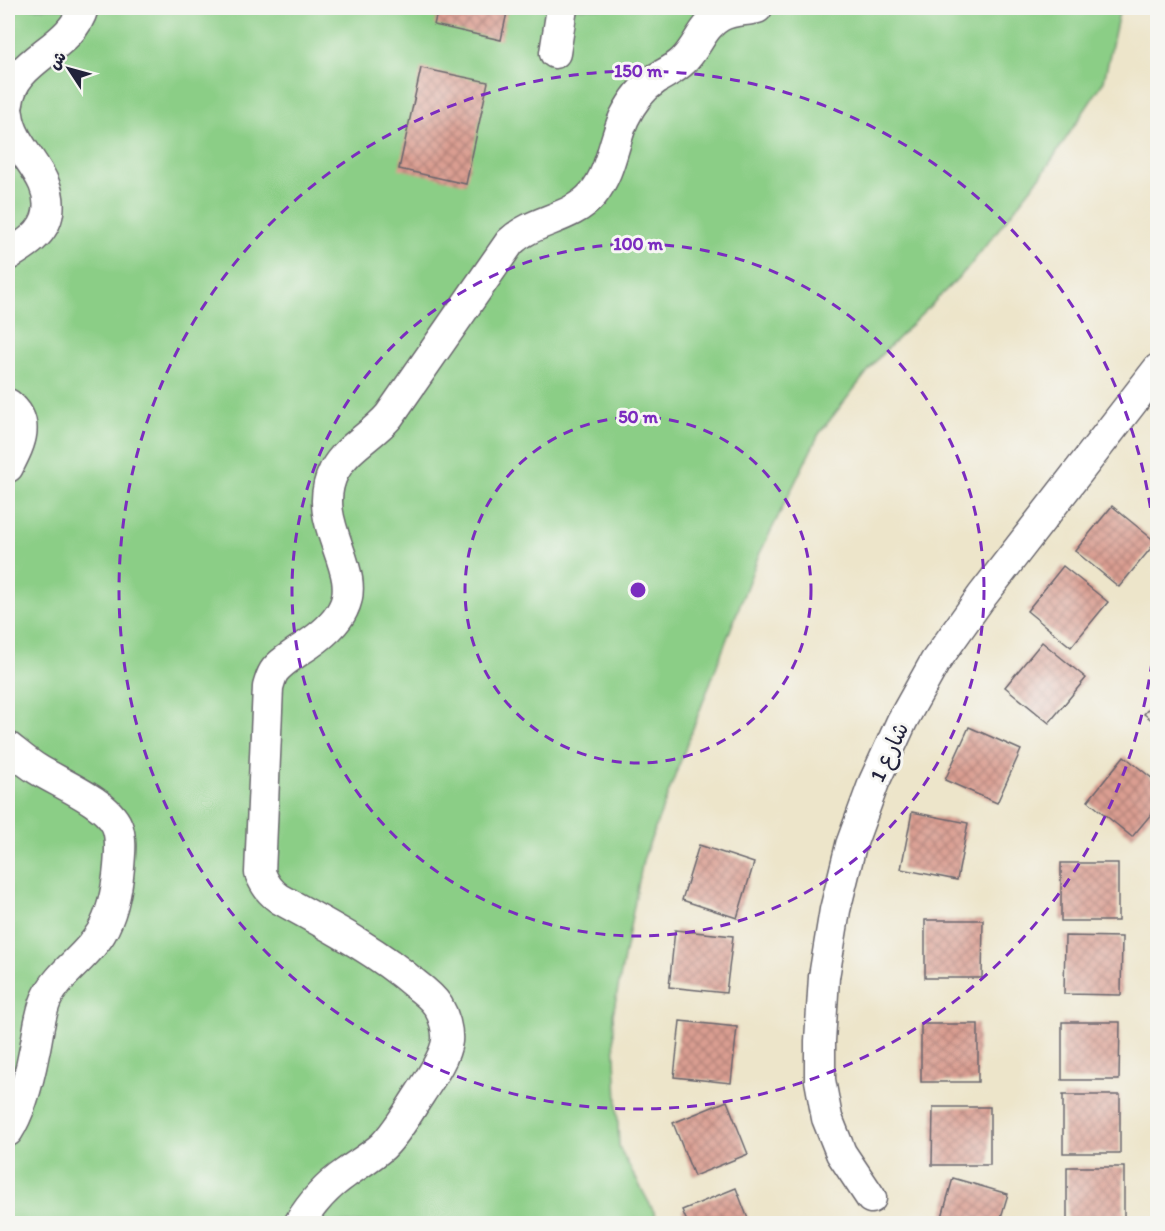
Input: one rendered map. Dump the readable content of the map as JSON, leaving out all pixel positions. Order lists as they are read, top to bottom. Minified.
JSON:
{"streets":{"street":["شارع 1"]},"north":"top left","rings":["150 m","100 m","50 m"]}
